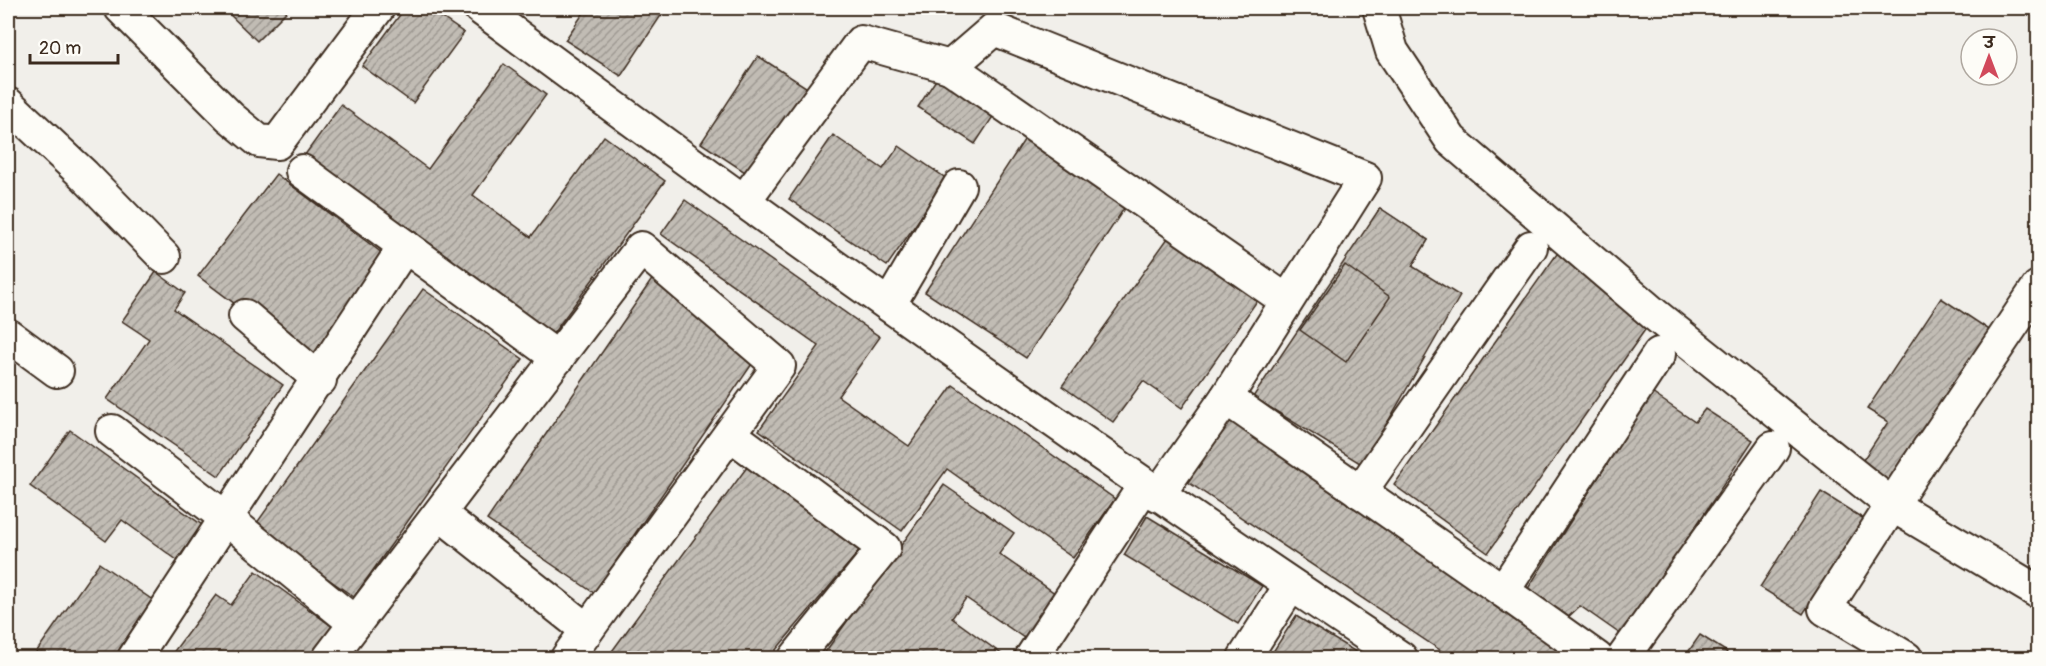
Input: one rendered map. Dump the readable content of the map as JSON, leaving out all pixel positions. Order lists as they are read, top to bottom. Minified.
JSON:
{"scale_bar":"20 m","north":"top"}
